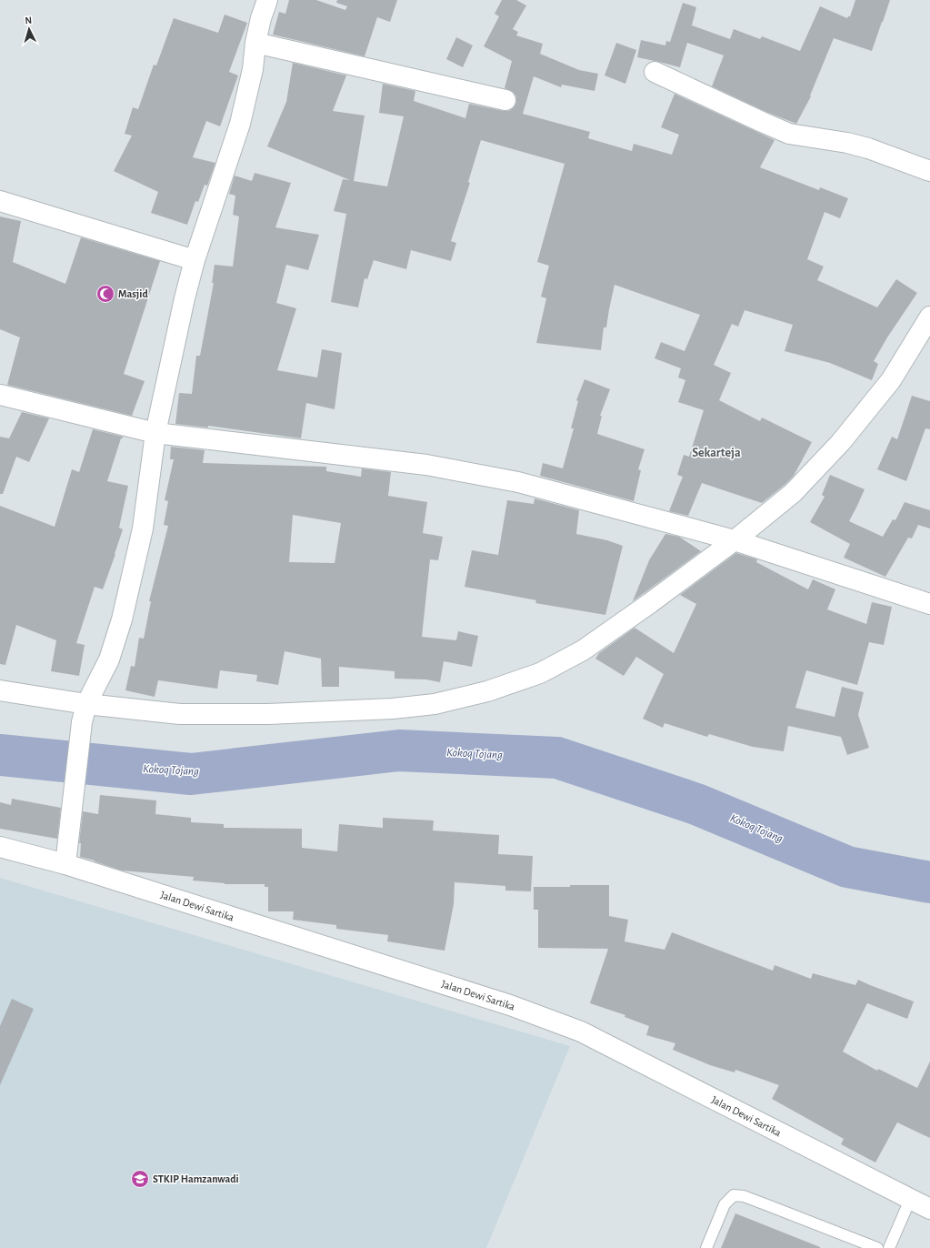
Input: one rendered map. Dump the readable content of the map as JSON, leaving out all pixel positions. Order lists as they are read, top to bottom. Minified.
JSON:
{"streets":{"street":["Jalan Dewi Sartika"]},"districts":["Sekarteja"],"water":["Kokoq Tojang"],"places":{"mosque":["Masjid"],"school or university":["STKIP Hamzanwadi"]},"north":"top"}
